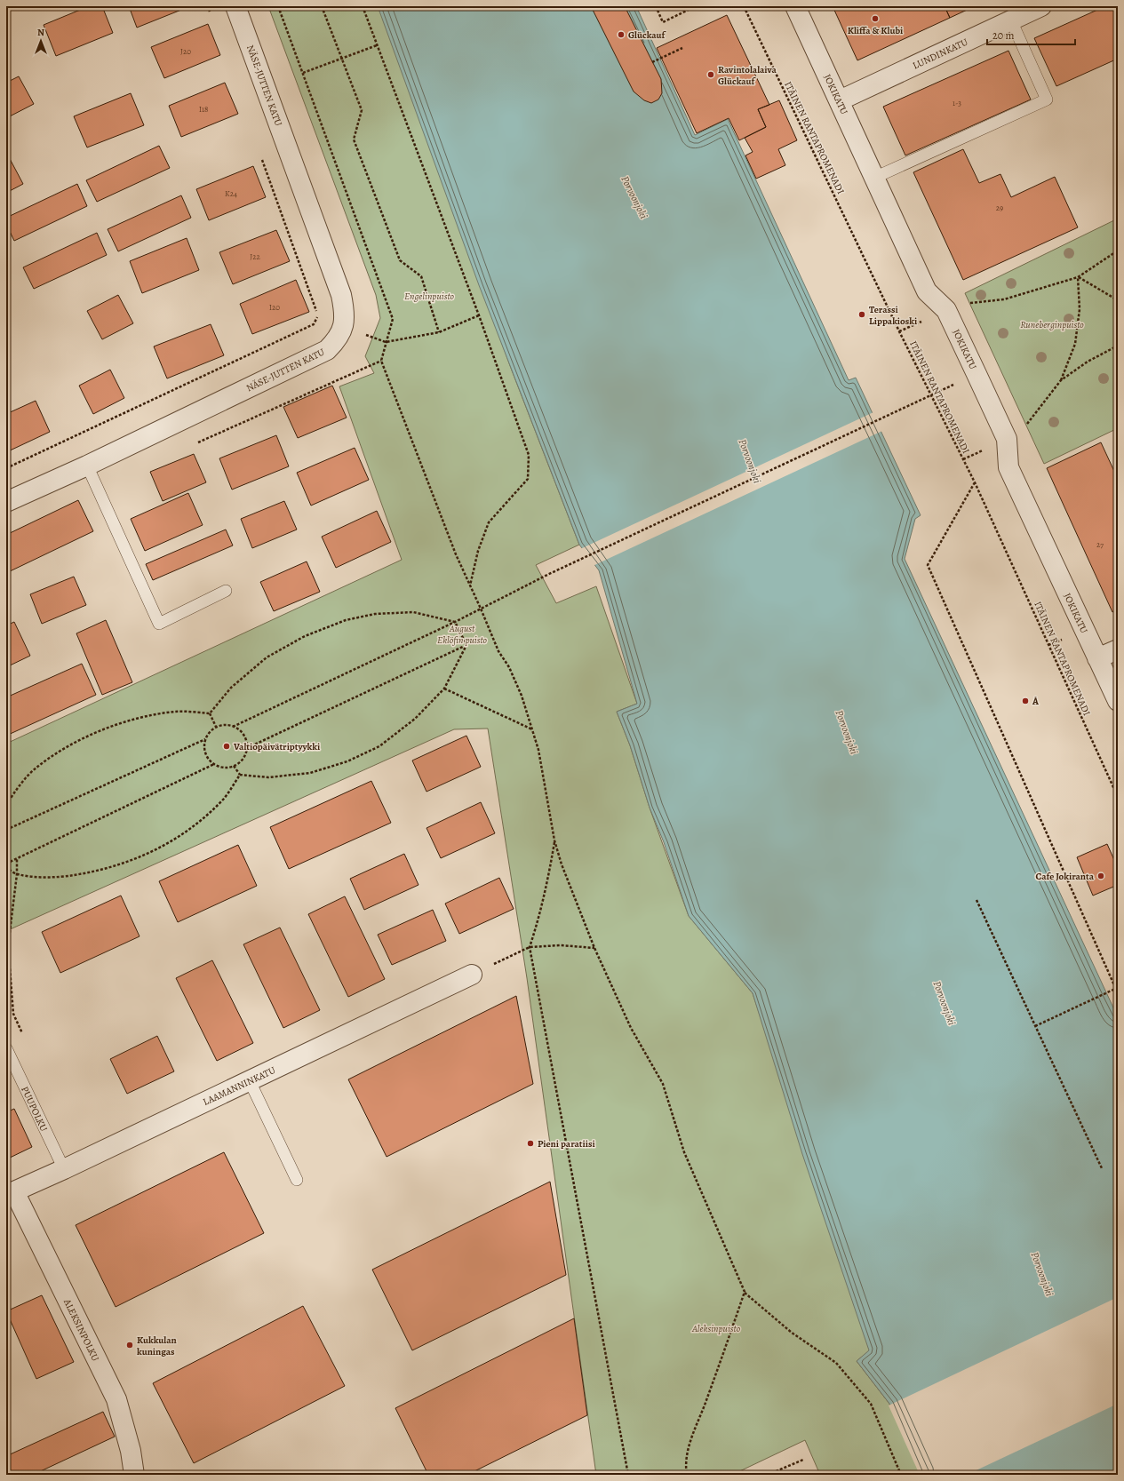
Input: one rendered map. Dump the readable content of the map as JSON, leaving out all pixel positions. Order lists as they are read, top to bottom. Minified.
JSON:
{"streets":{"street":["LUNDINKATU","NÄSE-JUTTEN KATU","JOKIKATU","LAAMANNINKATU","ALEKSINPOLKU"],"lane":["PUUPOLKU"],"path":["ITÄINEN RANTAPROMENADI"]},"crossings":[["LUNDINKATU","JOKIKATU"],["LAAMANNINKATU","PUUPOLKU"],["LAAMANNINKATU","ALEKSINPOLKU"]],"water":["Porvoonjoki"],"parks":["Engelinpuisto","Runeberginpuisto","August Eklöfin puisto","Aleksinpuisto"],"places":["Kliffa & Klubi","Glückauf","Ravintolalaiva Glückauf","Terassi Lippakioski","Å","Valtiopäivätriptyykki","Cafe Jokiranta","Pieni paratiisi","Kukkulan kuningas"],"house_numbers":["J20","1-3","I18","K24","29","J22","I20","27"],"scale_bar":"20 m","north":"top"}
